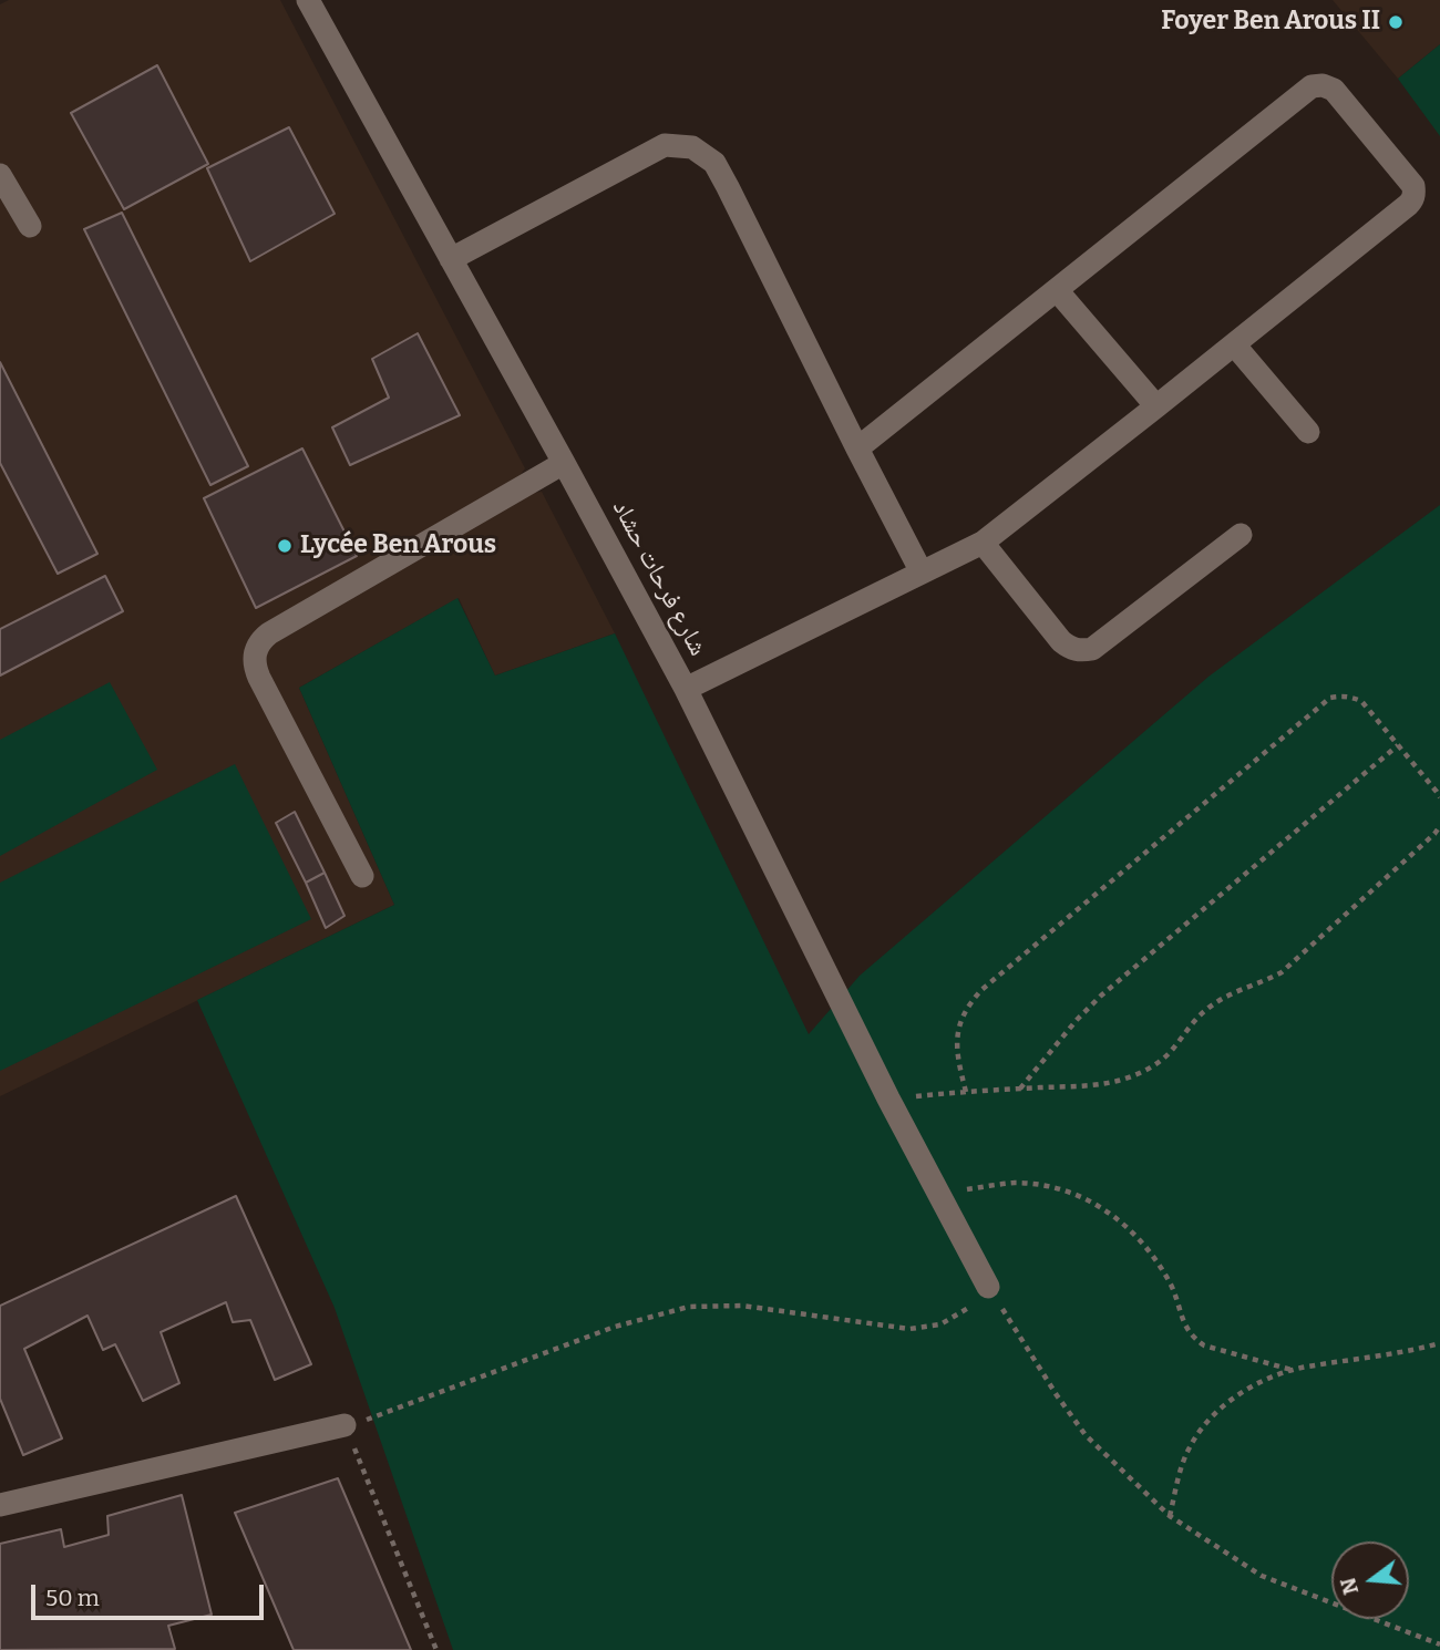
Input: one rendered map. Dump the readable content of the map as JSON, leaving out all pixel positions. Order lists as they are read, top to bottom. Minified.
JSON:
{"streets":{"street":["شارع فرحات حشاد"]},"places":["Foyer Ben Arous II","Lycée Ben Arous"],"scale_bar":"50 m","north":"left"}
